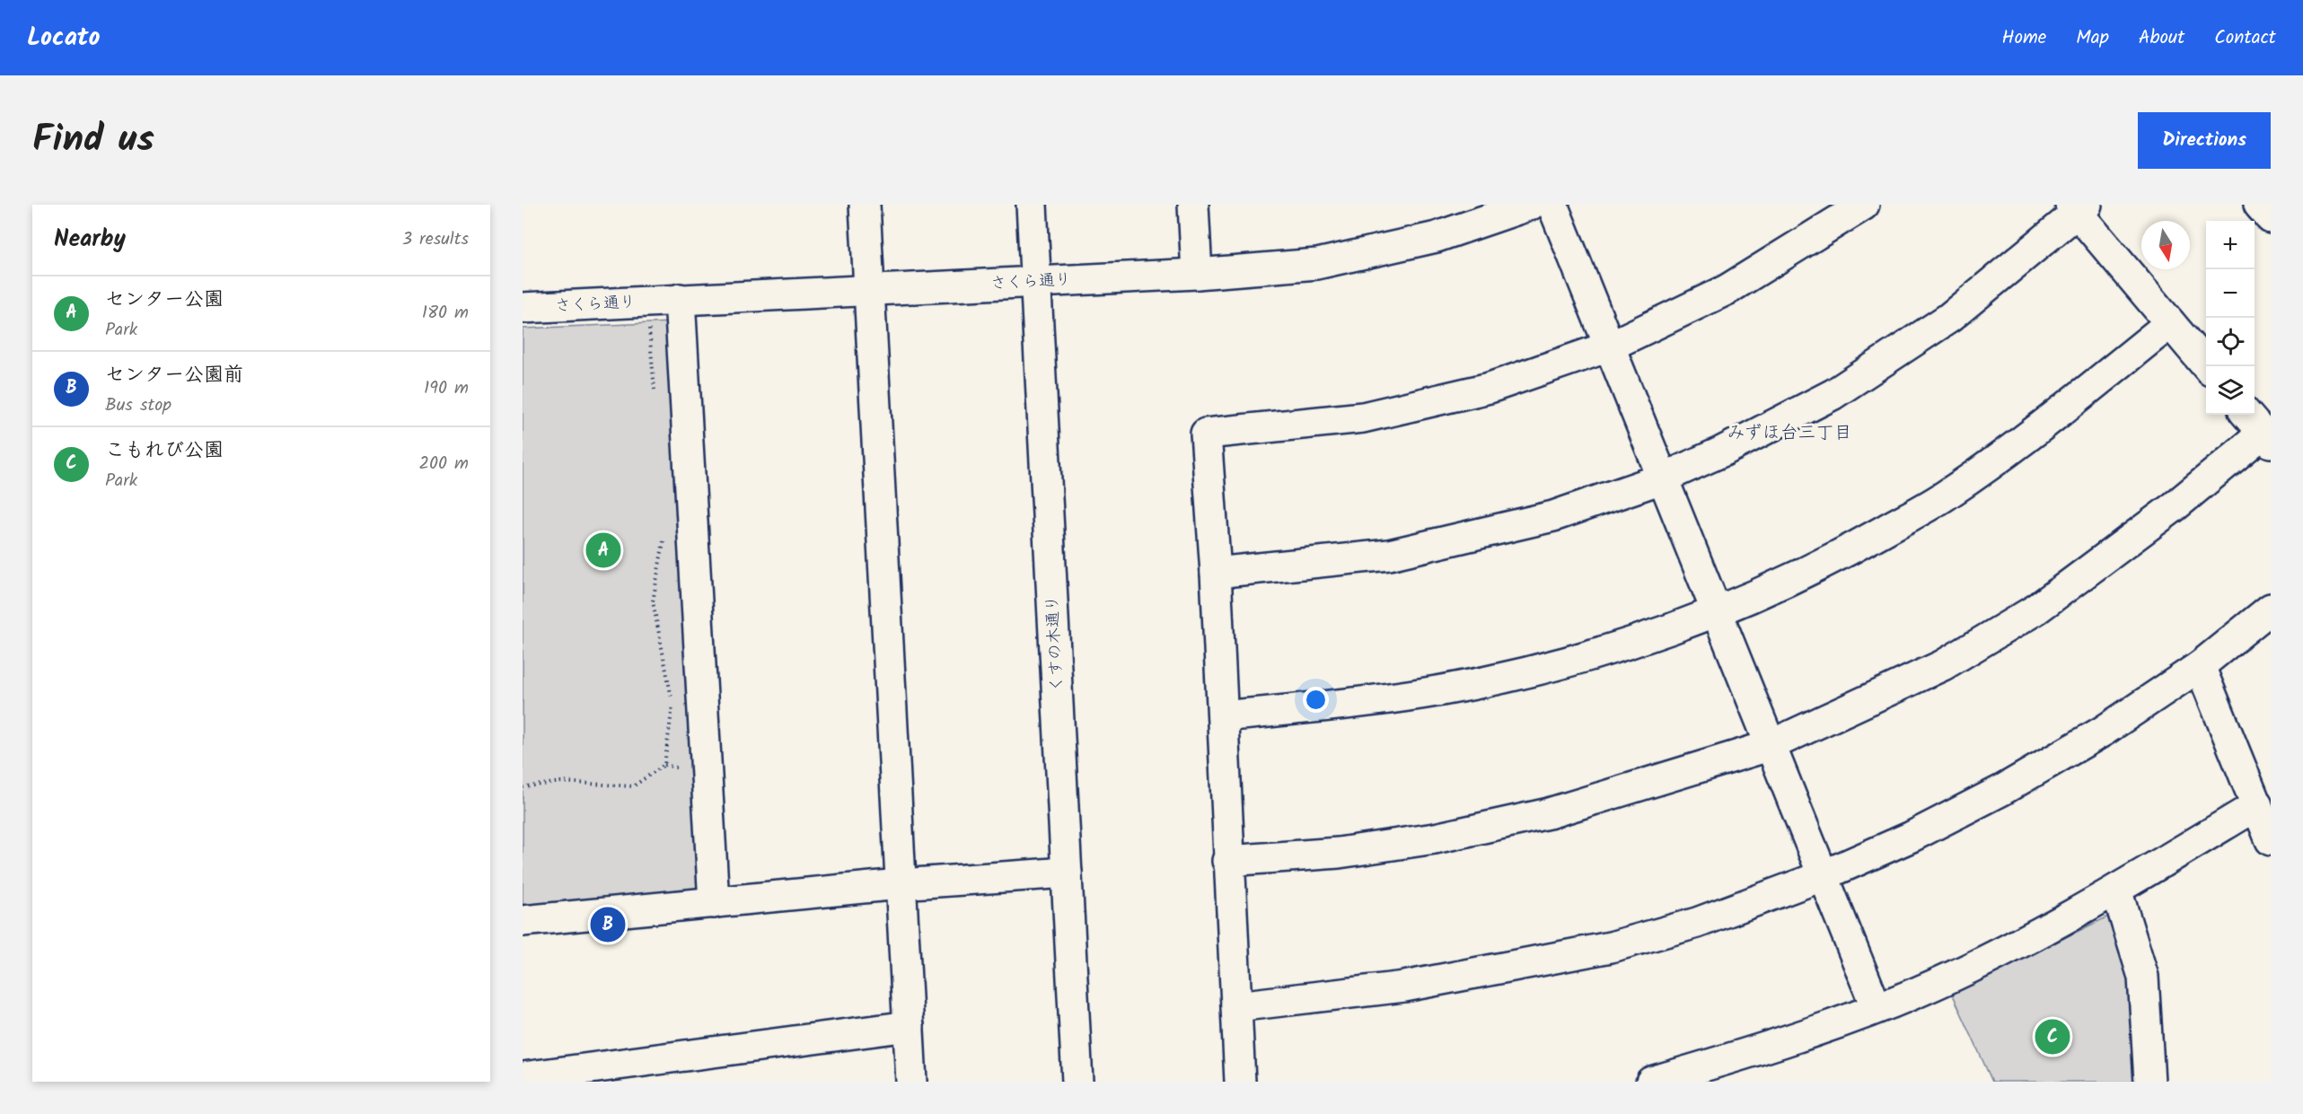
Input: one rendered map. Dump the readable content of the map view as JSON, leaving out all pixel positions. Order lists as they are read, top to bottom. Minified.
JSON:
{"streets":{"street":["さくら通り","くすの木通り"]},"crossings":[["さくら通り","くすの木通り"]],"districts":["みずほ台三丁目"],"north":"bottom","page":{"header":"Locato","nav":["Home","Map","About","Contact"],"title":"Find us","buttons":"Directions","heading":["Nearby","3 results"],"map_buttons":["+","−"],"list":[{"mark":"A","name":"センター公園","note":"Park","value":"180 m"},{"mark":"B","name":"センター公園前","note":"Bus stop","value":"190 m"},{"mark":"C","name":"こもれび公園","note":"Park","value":"200 m"}],"pins":["A","B","C"]}}
